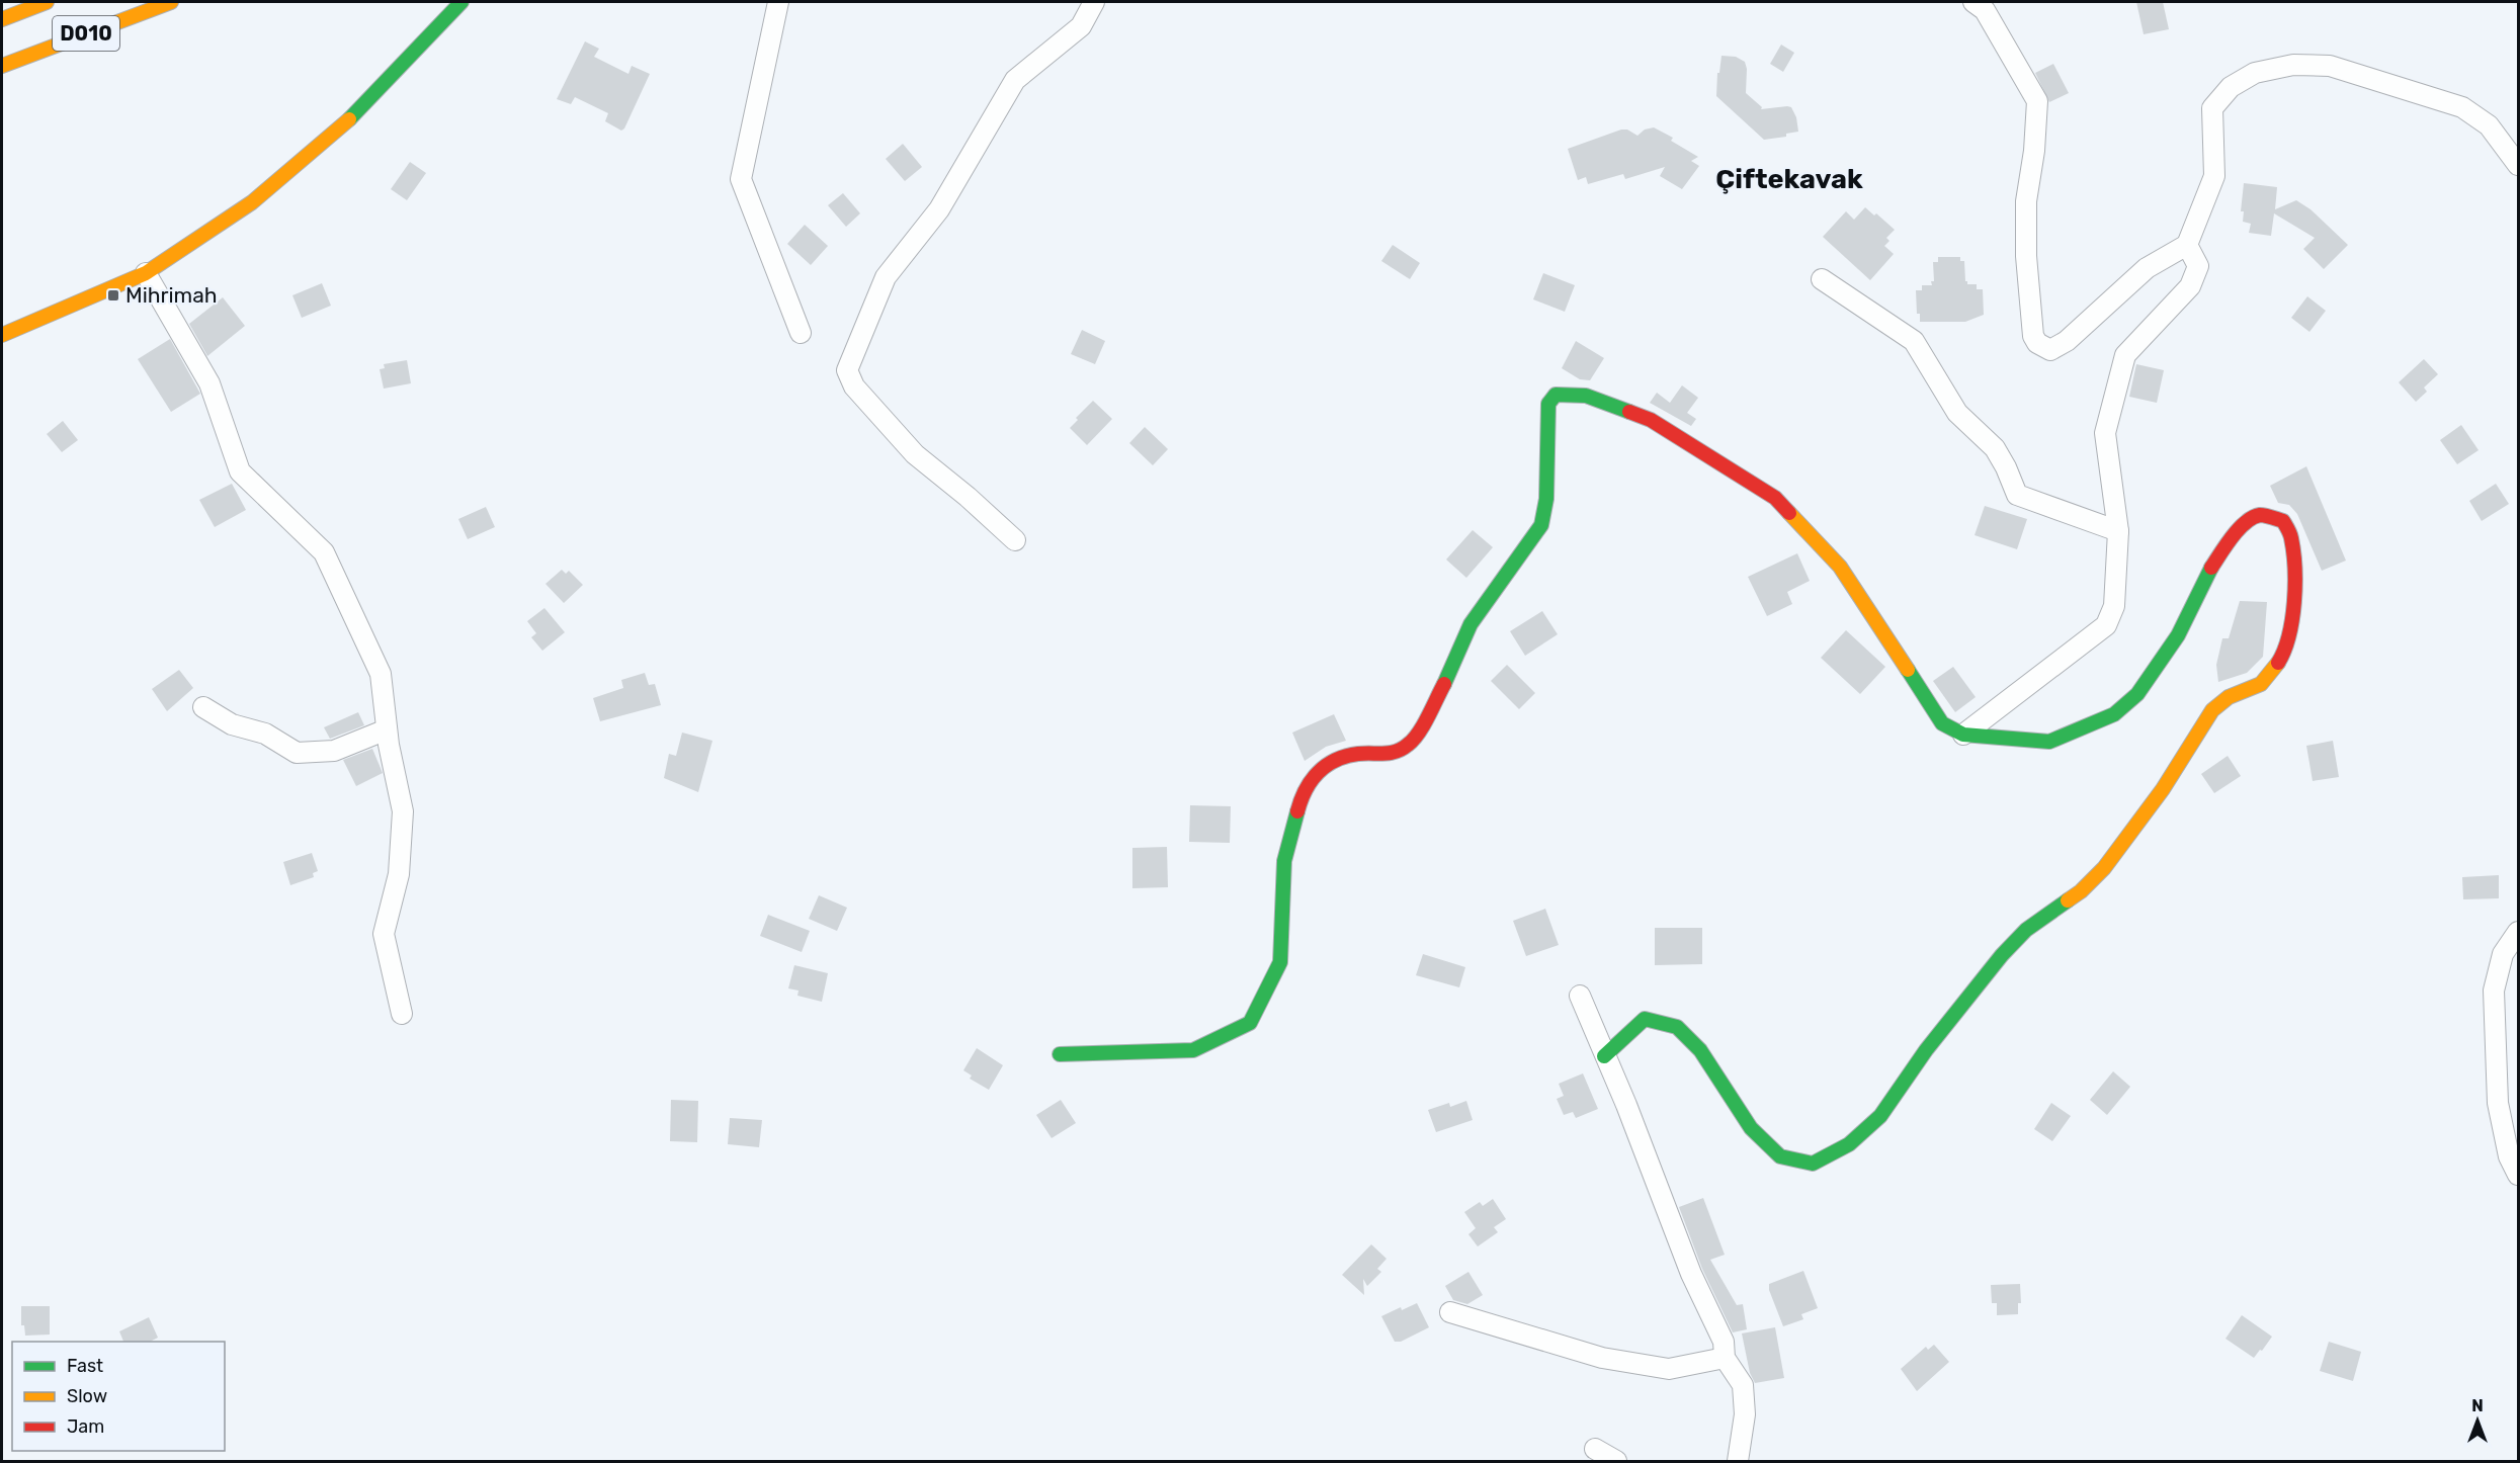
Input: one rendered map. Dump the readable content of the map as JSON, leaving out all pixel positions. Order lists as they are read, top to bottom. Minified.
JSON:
{"streets":{"main road":["D010"]},"districts":["Çiftekavak"],"places":{"transit":["Mihrimah"]},"legend":["Fast","Slow","Jam"],"north":"top"}
